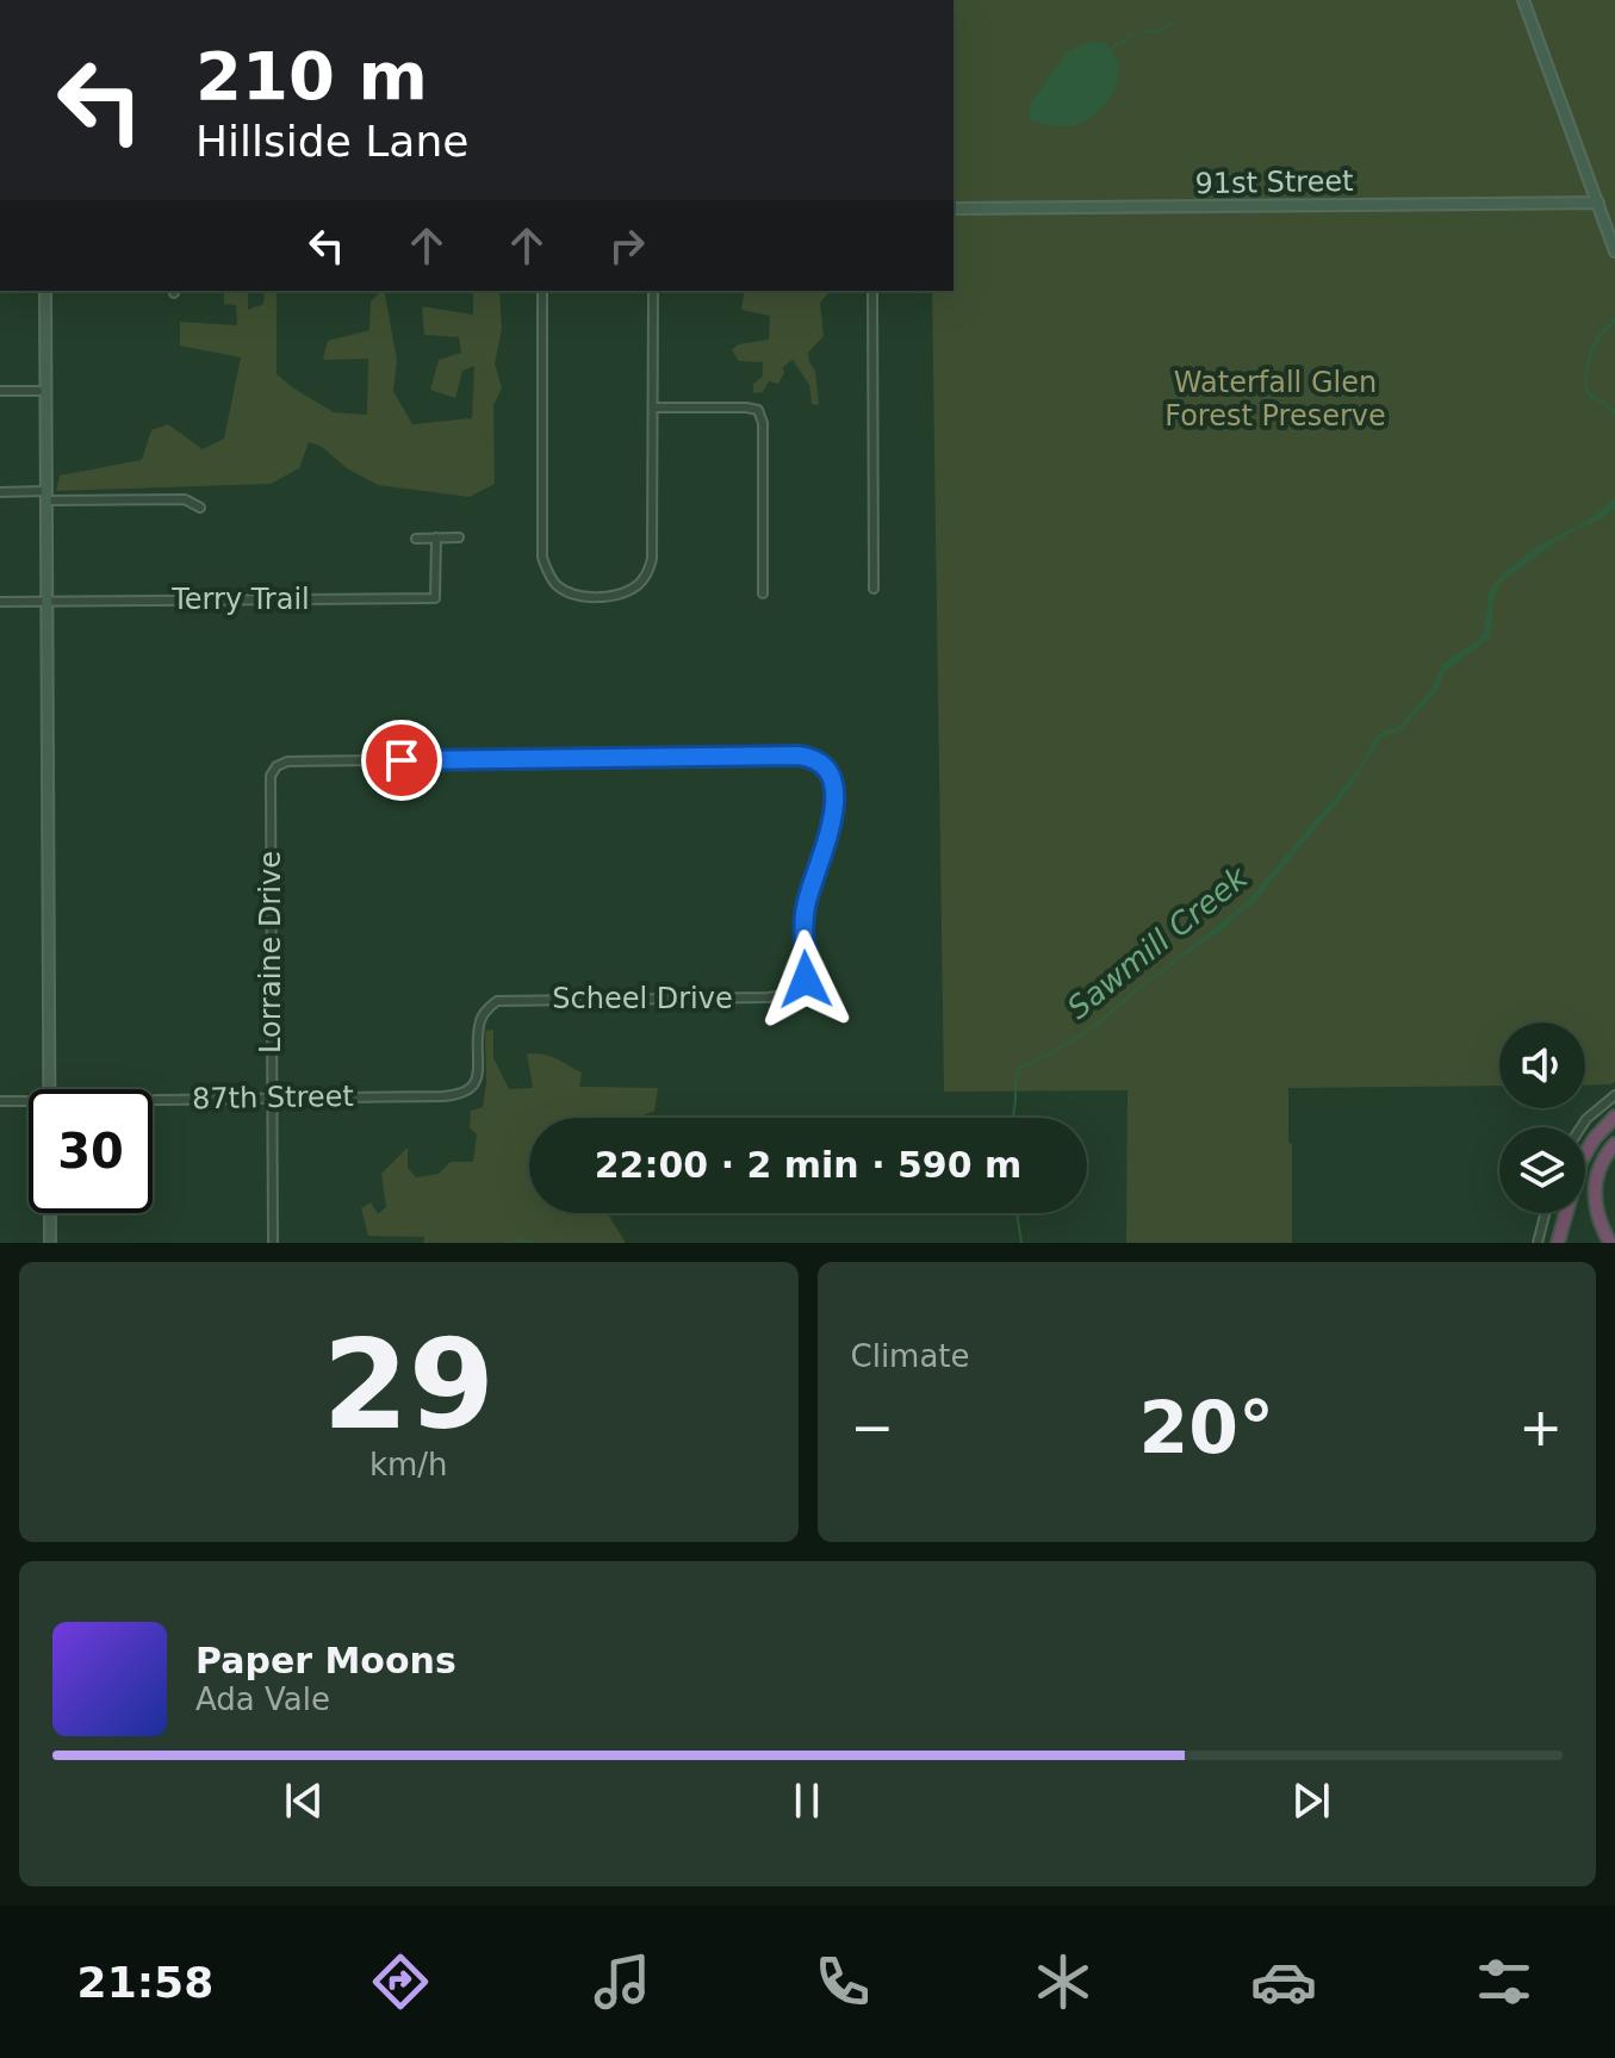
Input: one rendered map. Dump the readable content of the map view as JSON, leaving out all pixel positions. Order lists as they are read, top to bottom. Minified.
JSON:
{"streets":{"street":["91st Street","Terry Trail","Lorraine Drive","Scheel Drive","87th Street"]},"crossings":[["Lorraine Drive","Scheel Drive"],["Lorraine Drive","87th Street"],["Scheel Drive","87th Street"]],"water":["Sawmill Creek"],"parks":["Waterfall Glen Forest Preserve"],"page":{"turn":["210 m","Hillside Lane"],"limit":"30","trip":"22:00 · 2 min · 590 m","tile":[["29","km/h"],"Climate"],"heat":["−","20°","+"],"song":["Paper Moons","Ada Vale"],"tabs":"21:58"}}
